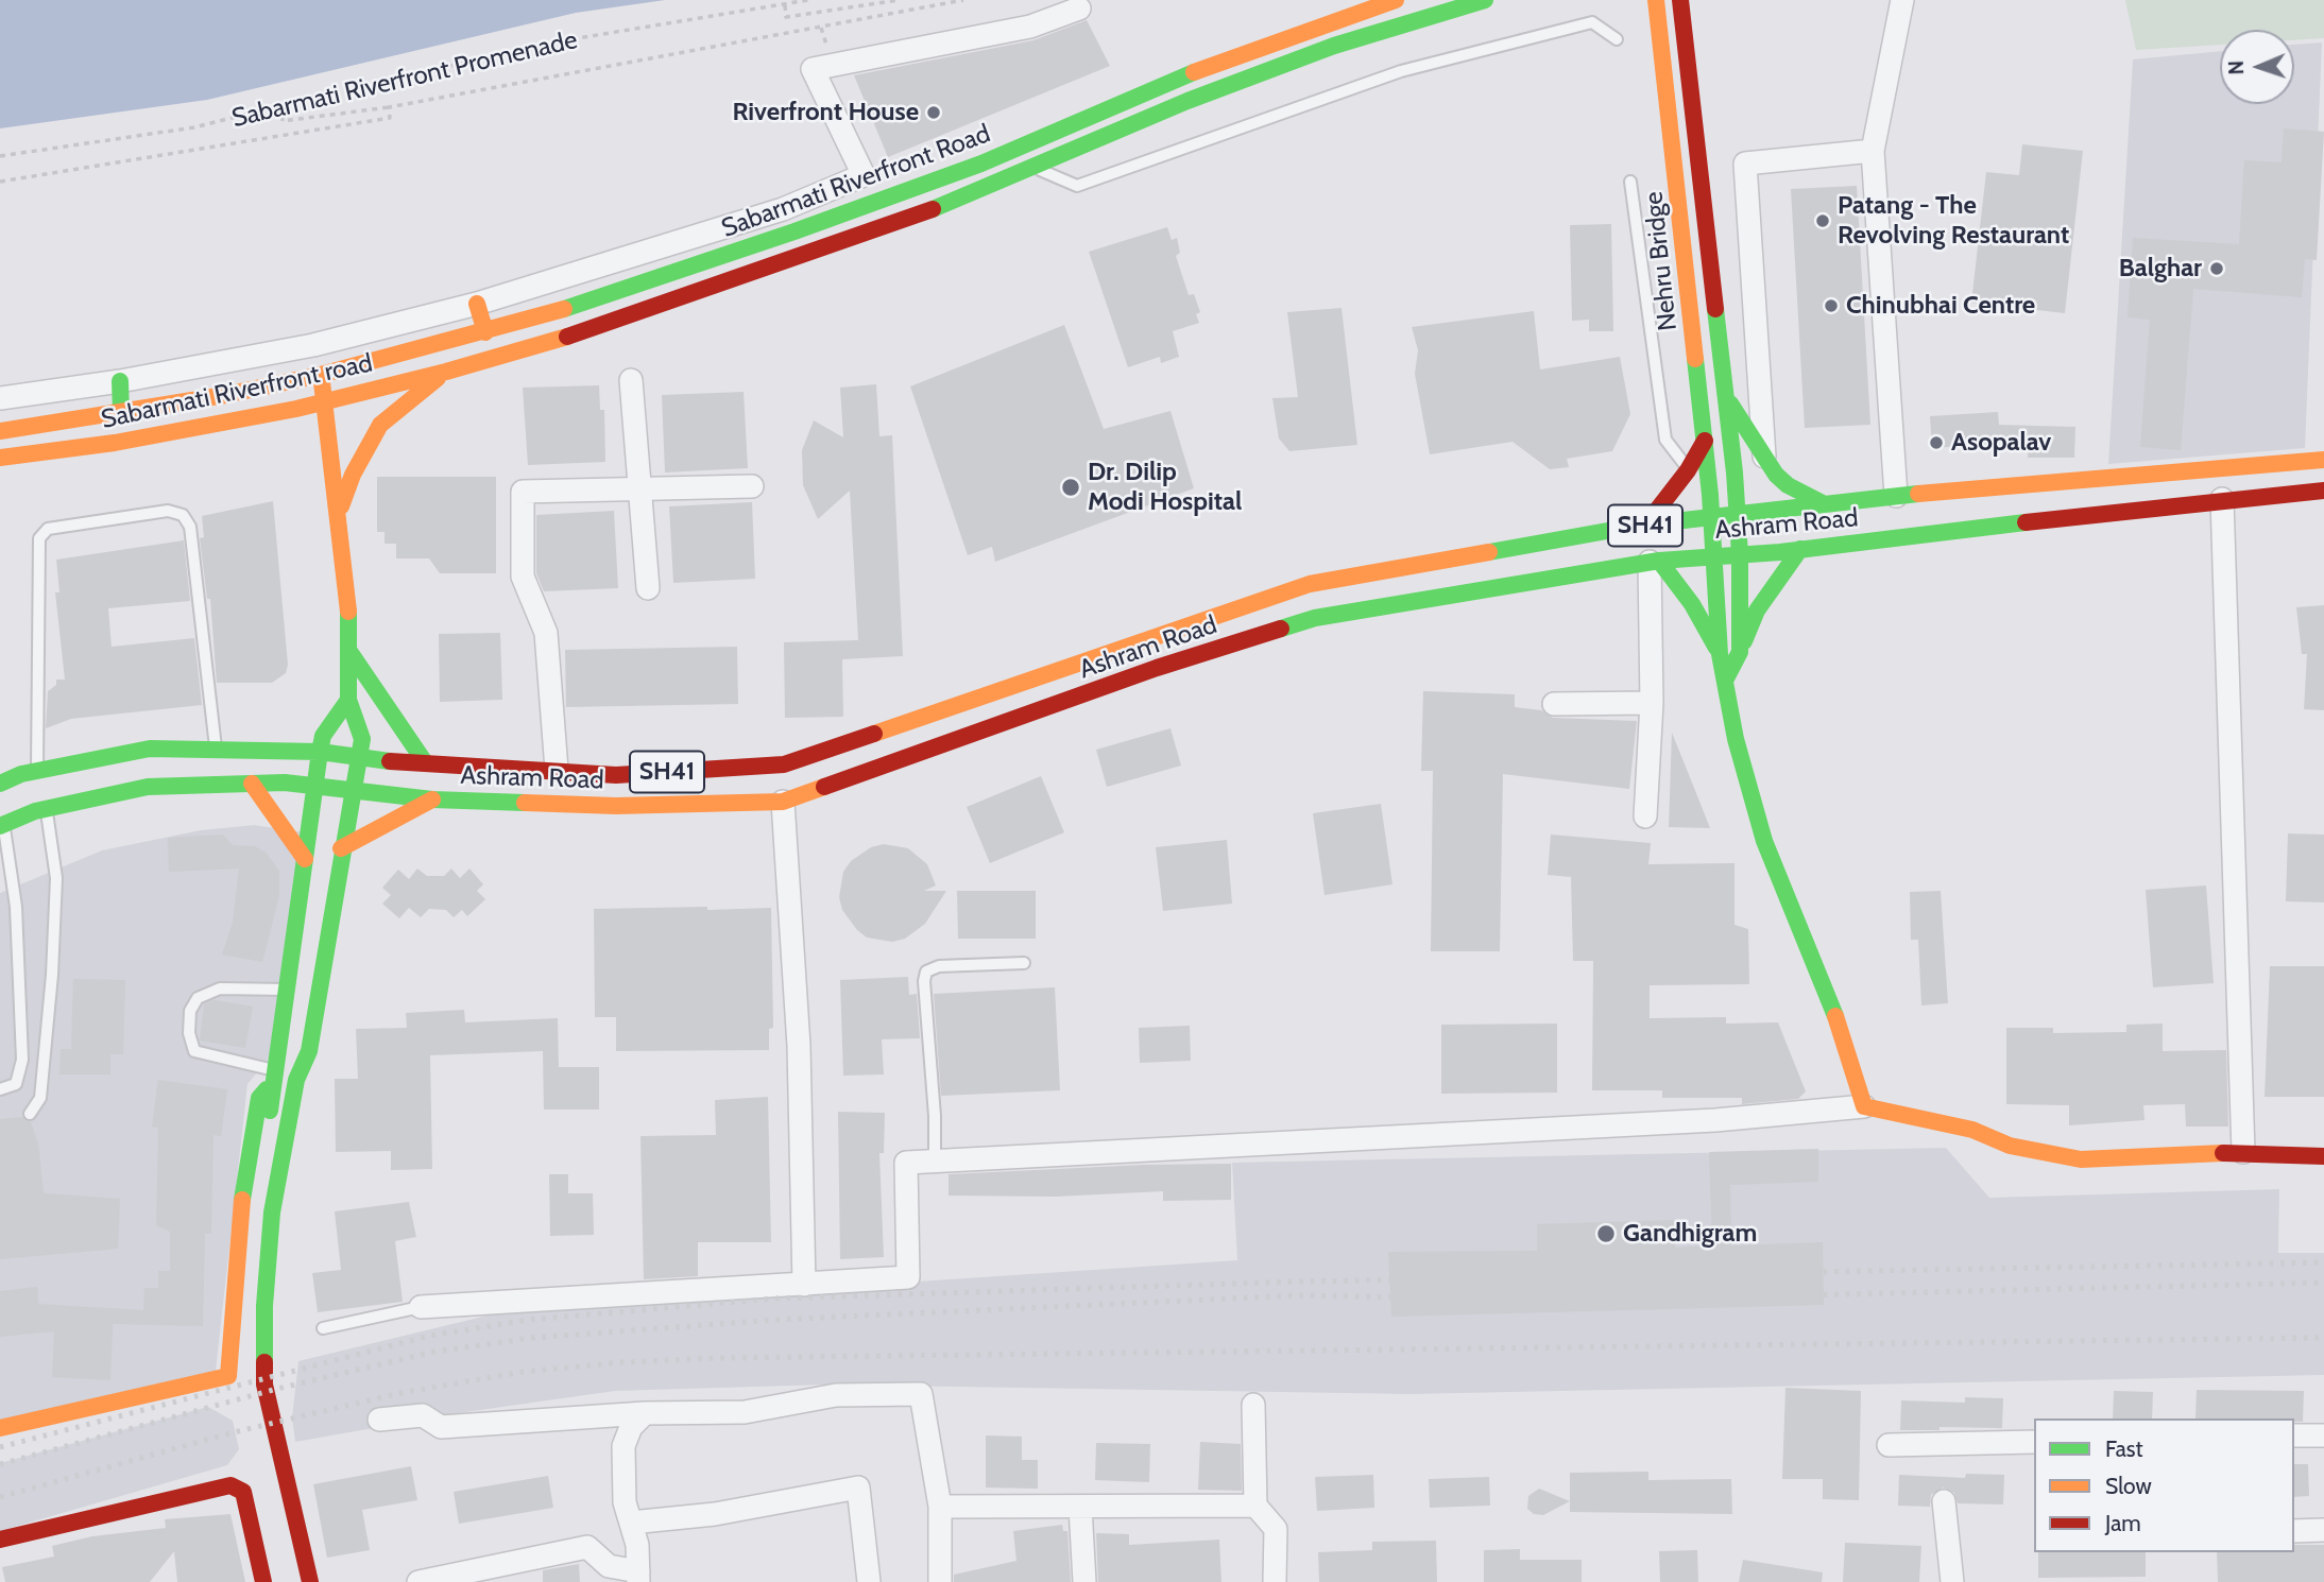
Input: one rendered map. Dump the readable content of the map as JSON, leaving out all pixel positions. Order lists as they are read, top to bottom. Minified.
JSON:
{"streets":{"street":["Sabarmati Riverfront Road","Nehru Bridge","Sabarmati Riverfront road","Ashram Road","SH41"],"path":["Sabarmati Riverfront Promenade"]},"crossings":[["Sabarmati Riverfront Road","Sabarmati Riverfront road"],["Nehru Bridge","Ashram Road"]],"places":["Riverfront House","Patang - The Revolving Restaurant","Balghar","Chinubhai Centre","Asopalav","Dr. Dilip Modi Hospital","Gandhigram"],"legend":["Fast","Slow","Jam"],"north":"left"}
